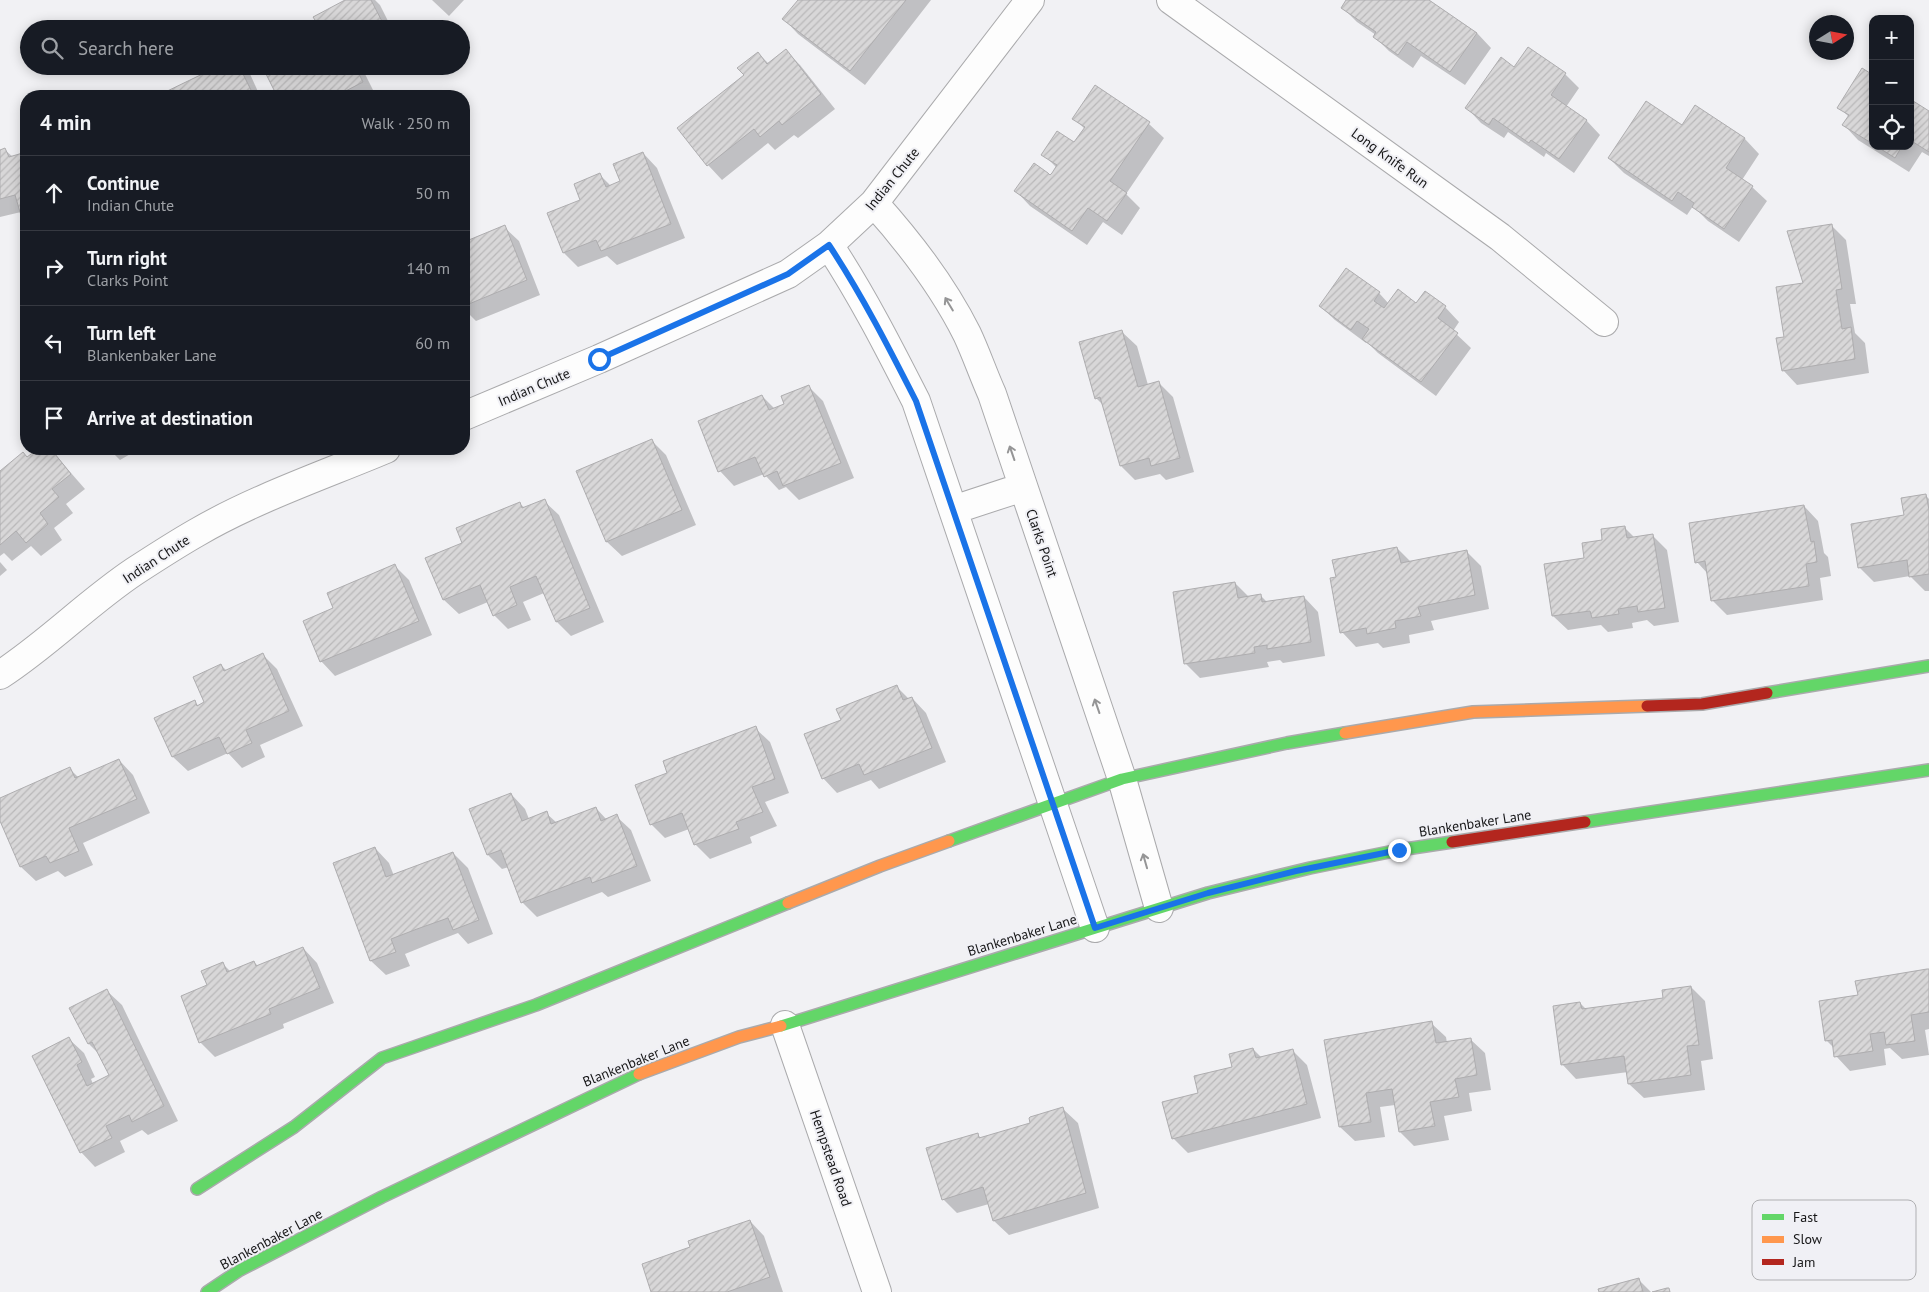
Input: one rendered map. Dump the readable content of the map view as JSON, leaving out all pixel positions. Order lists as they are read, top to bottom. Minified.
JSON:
{"streets":{"street":["Long Knife Run","Indian Chute","Clarks Point","Blankenbaker Lane","Hempstead Road"]},"crossings":[["Indian Chute","Clarks Point"],["Clarks Point","Blankenbaker Lane"],["Blankenbaker Lane","Hempstead Road"]],"legend":["Fast","Slow","Jam"],"north":"right","page":{"map_buttons":["+","−"],"search":"Search here","heading":["4 min","Walk · 250 m"],"list":[["Continue","Indian Chute","50 m"],["Turn right","Clarks Point","140 m"],["Turn left","Blankenbaker Lane","60 m"],"Arrive at destination"]}}
